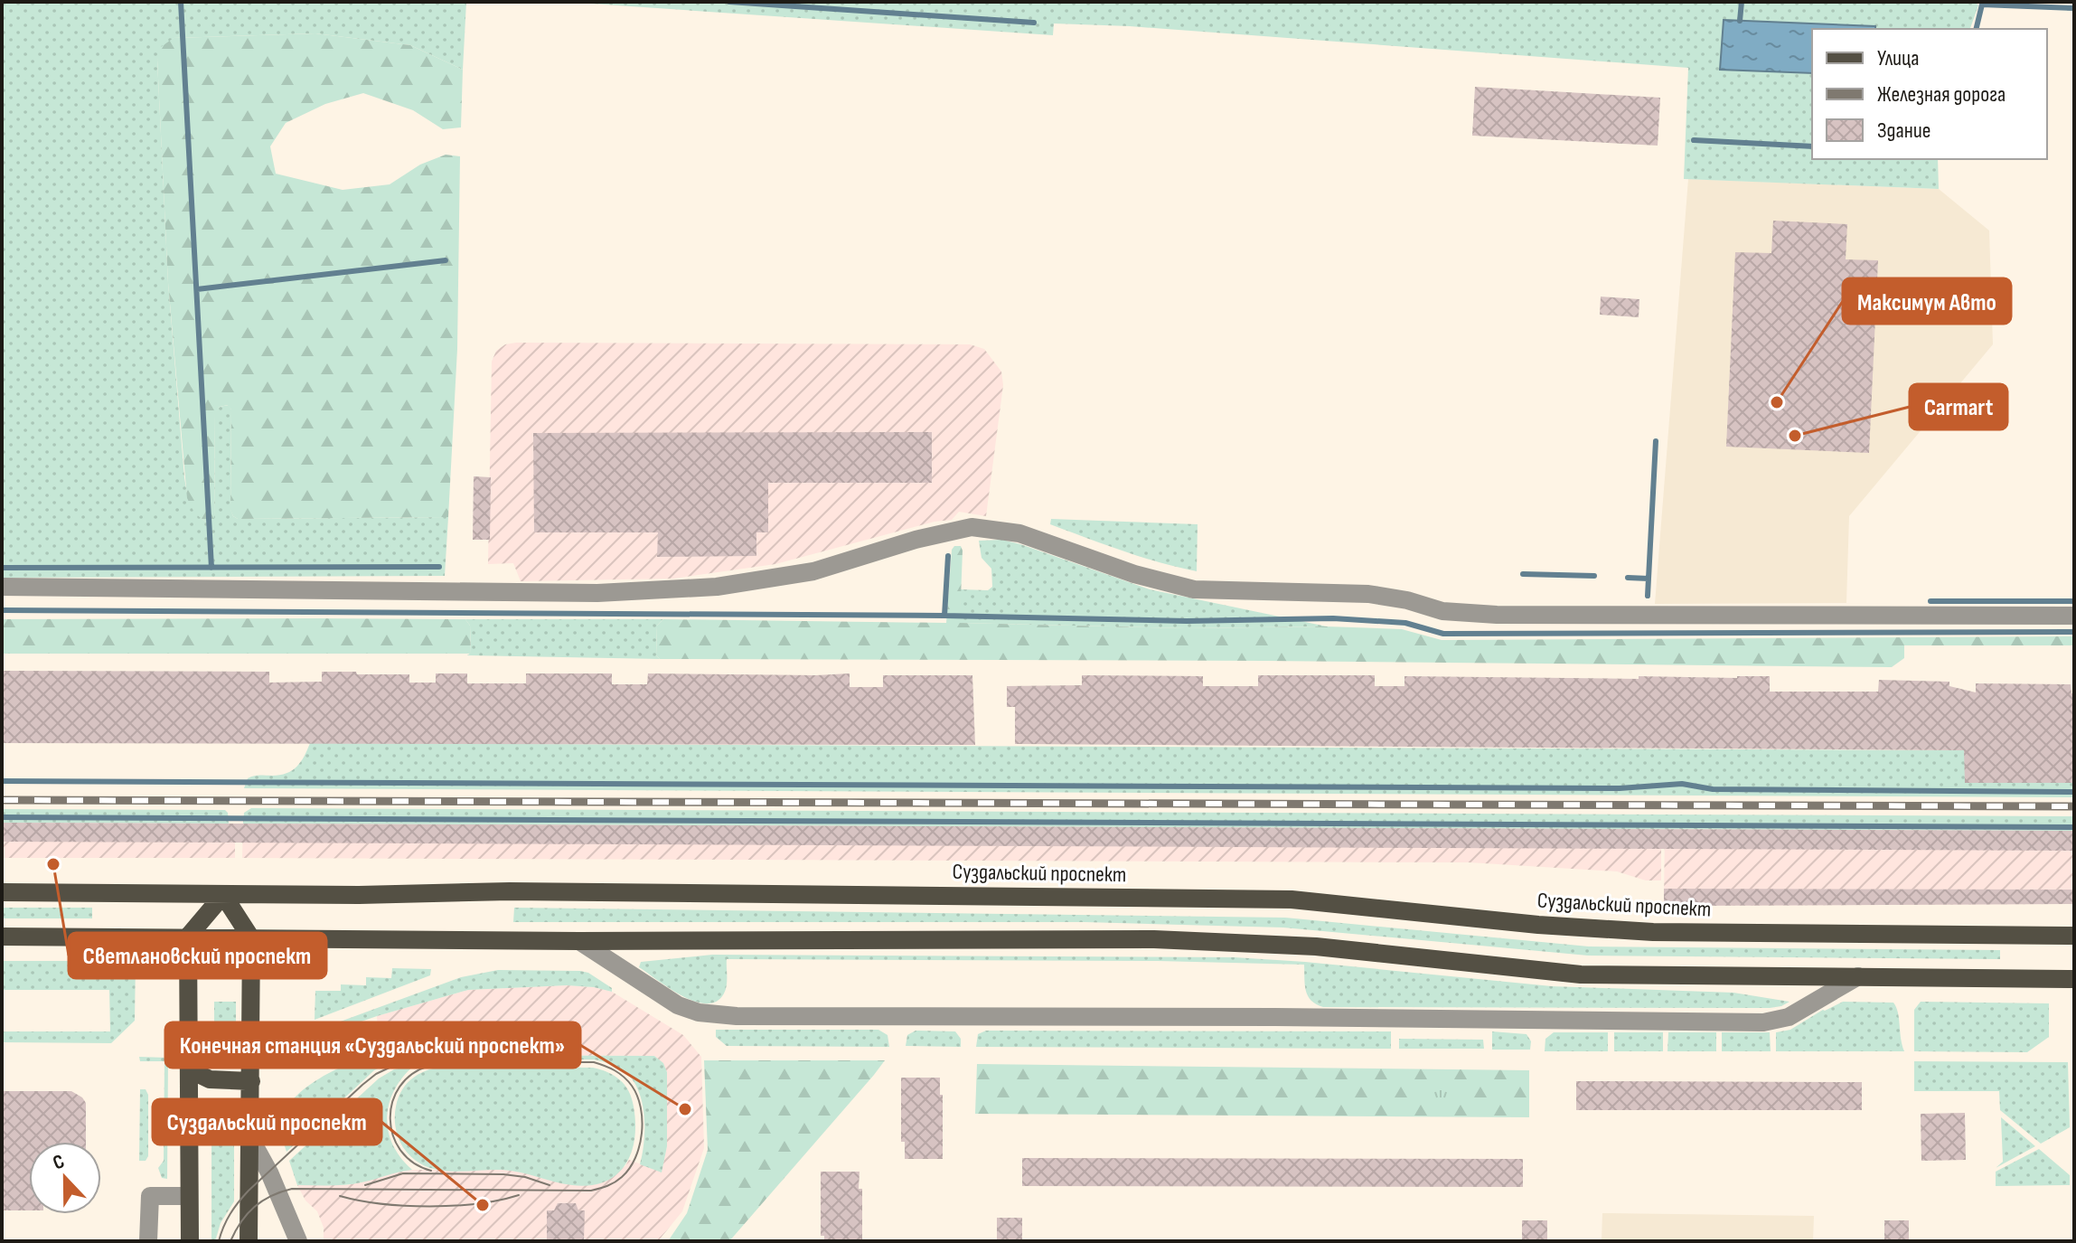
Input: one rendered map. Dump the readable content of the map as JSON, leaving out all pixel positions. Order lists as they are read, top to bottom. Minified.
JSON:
{"streets":{"main road":["Суздальский проспект"]},"places":["Максимум Авто","Carmart","Светлановский проспект","Конечная станция «Суздальский проспект»","Суздальский проспект"],"legend":["Улица","Железная дорога","Здание"],"north":"top"}
